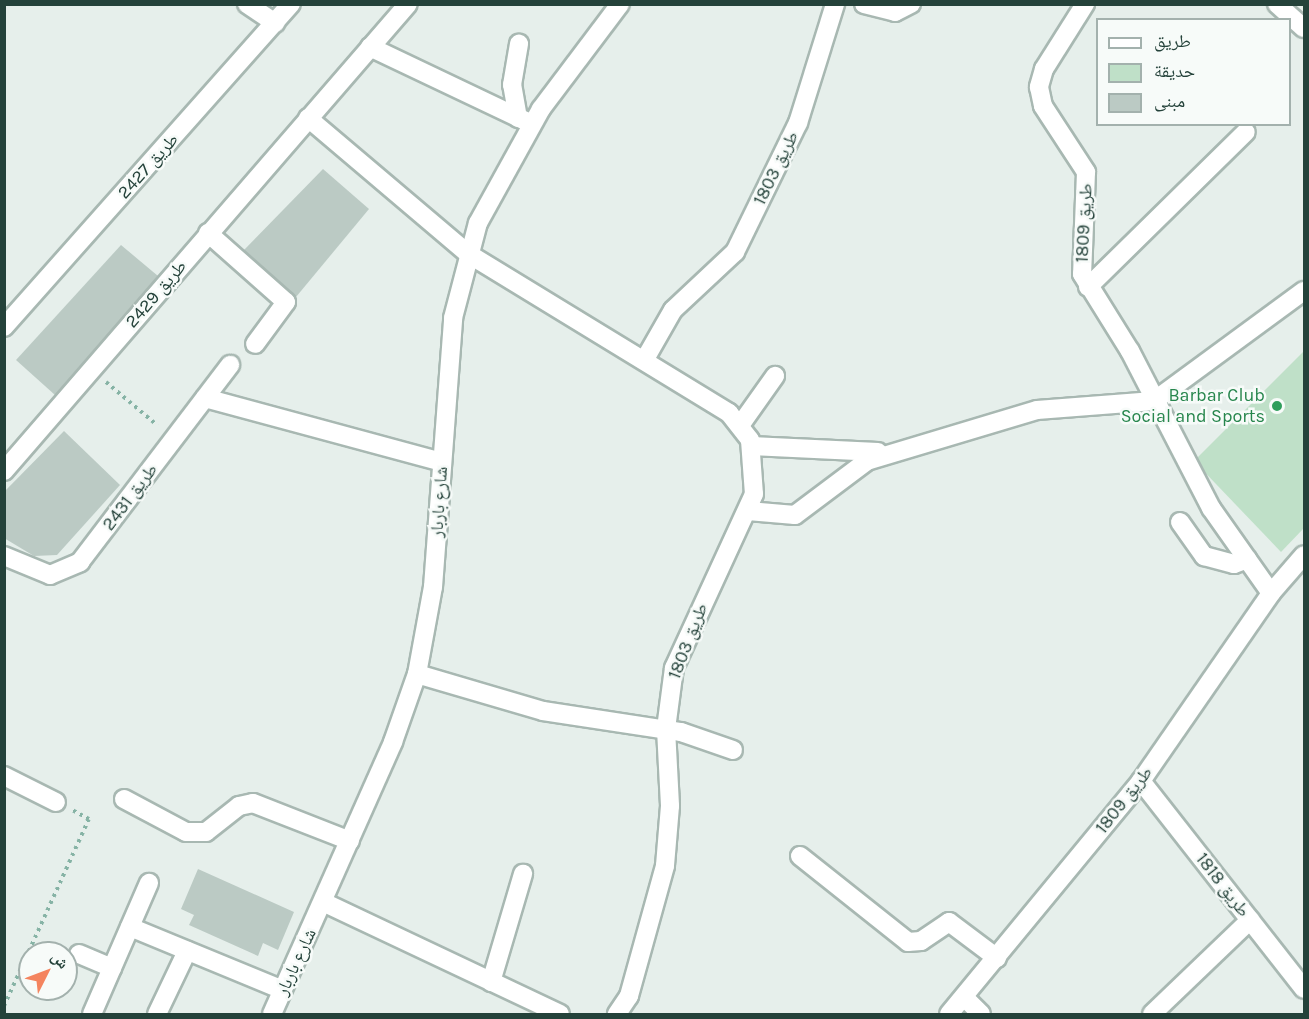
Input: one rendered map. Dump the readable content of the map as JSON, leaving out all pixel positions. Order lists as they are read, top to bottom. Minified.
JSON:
{"streets":{"street":["طريق 2427","طريق 1803","طريق 1809","طريق 2429","طريق 2431","شارع باربار","طريق 1818"]},"crossings":[["طريق 1809","طريق 1818"]],"places":["Barbar Club Social and Sports"],"legend":["طريق","حديقة","مبنى"],"north":"top right"}
